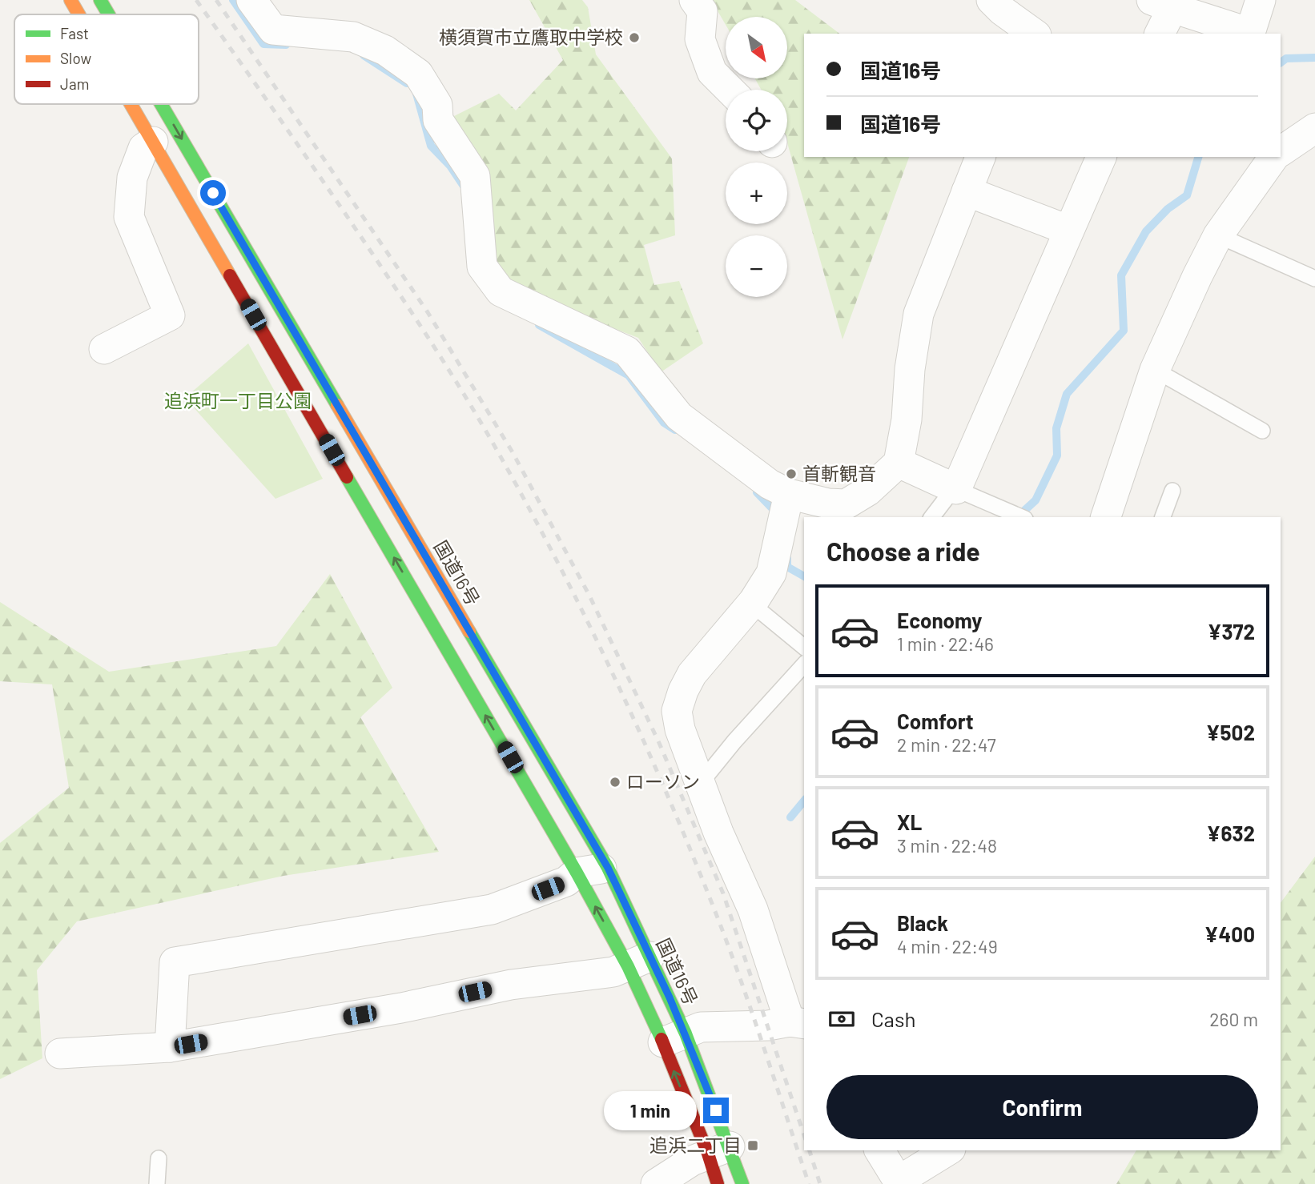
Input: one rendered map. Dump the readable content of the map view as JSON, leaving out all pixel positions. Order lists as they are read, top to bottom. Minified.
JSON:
{"streets":{"highway":["国道16号"]},"parks":["追浜町一丁目公園"],"places":{"other":["横須賀市立鷹取中学校","首斬観音","ローソン"],"transit":["追浜二丁目"]},"legend":["Fast","Slow","Jam"],"north":"bottom right","page":{"map_buttons":["+","−"],"banner":["国道16号","国道16号"],"heading":"Choose a ride","list":[{"name":"Economy","note":"1 min · 22:46","value":"¥372"},{"name":"Comfort","note":"2 min · 22:47","value":"¥502"},{"name":"XL","note":"3 min · 22:48","value":"¥632"},{"name":"Black","note":"4 min · 22:49","value":"¥400"}],"pay":["Cash","260 m"],"buttons":"Confirm","bubble":"1 min"}}
